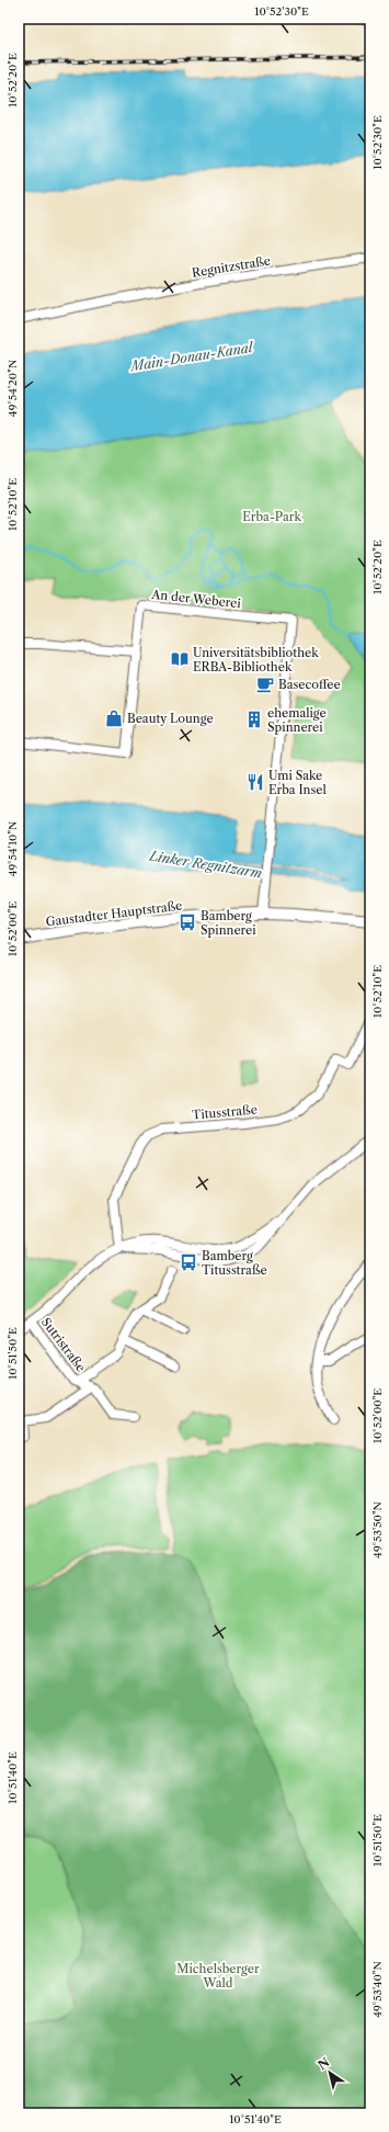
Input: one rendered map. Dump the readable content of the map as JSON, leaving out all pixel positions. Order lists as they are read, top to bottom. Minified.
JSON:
{"streets":{"street":["Regnitzstraße","An der Weberei","Gaustadter Hauptstraße","Titusstraße","Sutristraße"]},"crossings":[["An der Weberei","Gaustadter Hauptstraße"]],"water":["Main-Donau-Kanal","Linker Regnitzarm"],"parks":["Erba-Park","Michelsberger Wald"],"places":{"library":["Universitätsbibliothek ERBA-Bibliothek"],"cafe":["Basecoffee"],"shop":["Beauty Lounge"],"building":["ehemalige Spinnerei"],"restaurant":["Umi Sake Erba Insel"],"bus stop":["Bamberg Spinnerei","Bamberg Titusstraße"]},"north":"top left","coordinates":["10°52'30\"E","10°52'20\"E","49°54'20\"N","10°52'10\"E","49°54'10\"N","10°52'00\"E","10°51'50\"E","49°53'50\"N","10°51'40\"E","49°53'40\"N"]}
